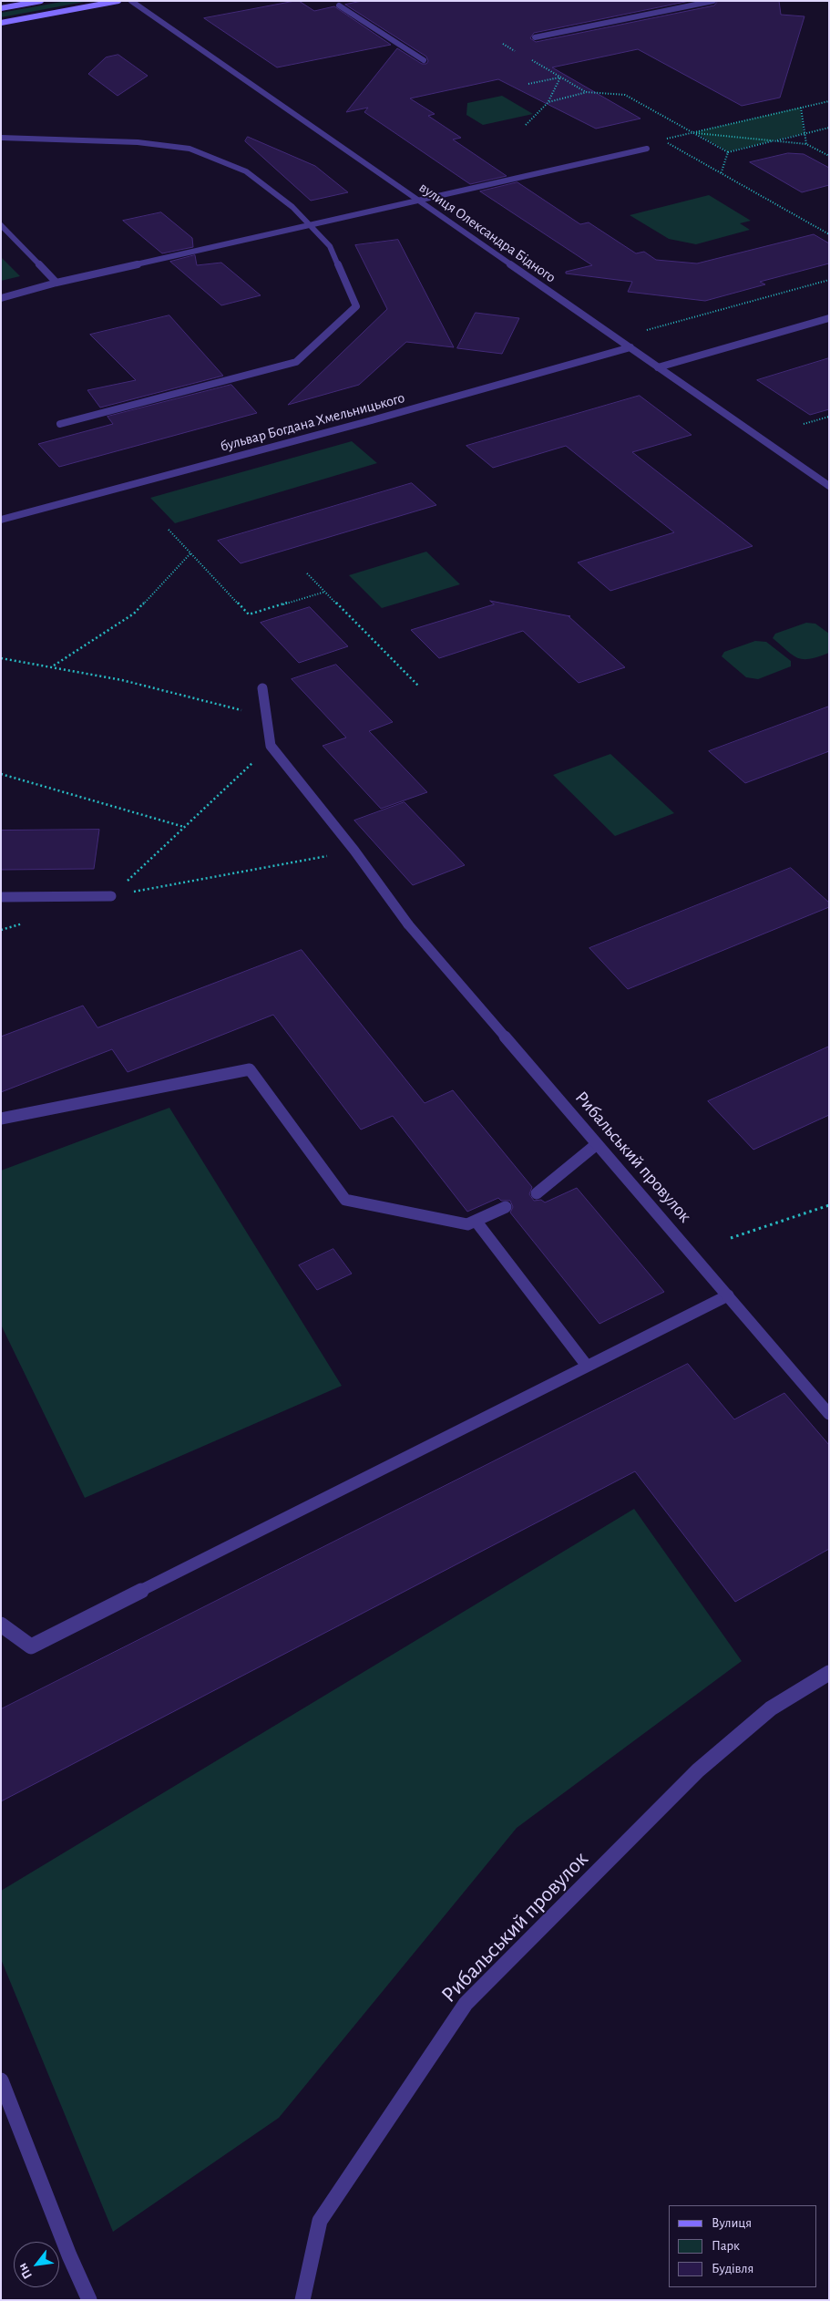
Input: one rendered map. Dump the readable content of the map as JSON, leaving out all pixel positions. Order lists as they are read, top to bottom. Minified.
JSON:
{"streets":{"street":["вулиця Олександра Бідного","бульвар Богдана Хмельницького","Рибальський провулок"]},"crossings":[["вулиця Олександра Бідного","бульвар Богдана Хмельницького"]],"legend":["Вулиця","Парк","Будівля"],"north":"bottom left"}
